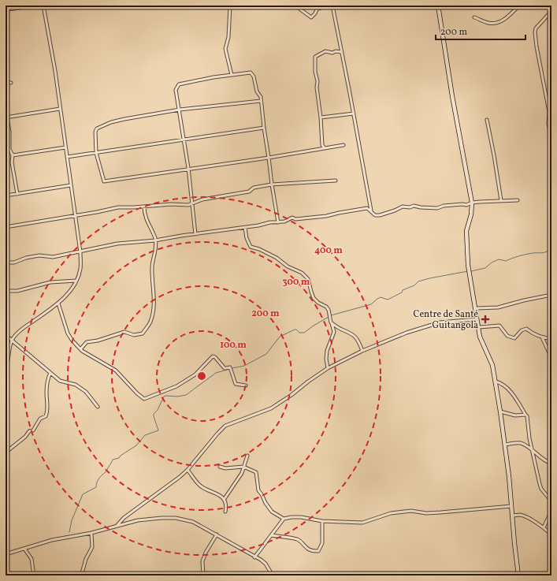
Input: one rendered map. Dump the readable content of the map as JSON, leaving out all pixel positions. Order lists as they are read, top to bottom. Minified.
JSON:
{"places":{"health":["Centre de Santé Guitangola"]},"scale_bar":"200 m","rings":["400 m","300 m","200 m","100 m"]}
